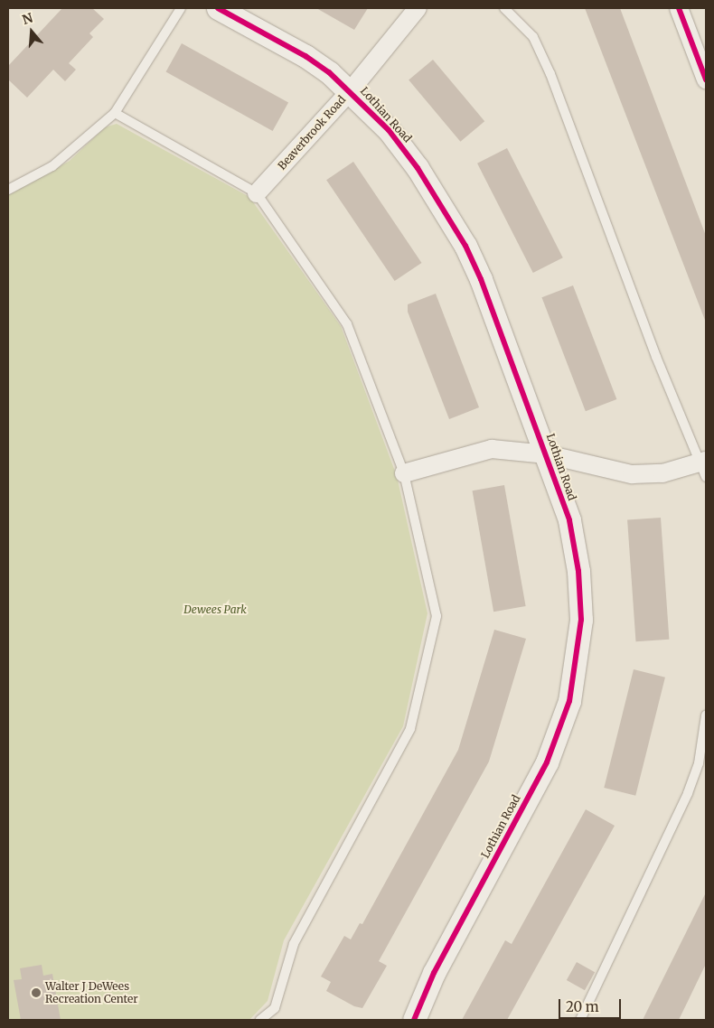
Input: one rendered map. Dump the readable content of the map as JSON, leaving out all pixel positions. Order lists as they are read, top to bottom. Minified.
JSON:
{"streets":{"street":["Lothian Road","Beaverbrook Road"]},"crossings":[["Lothian Road","Beaverbrook Road"]],"parks":["Dewees Park"],"places":["Walter J DeWees Recreation Center"],"scale_bar":"20 m","north":"top"}
